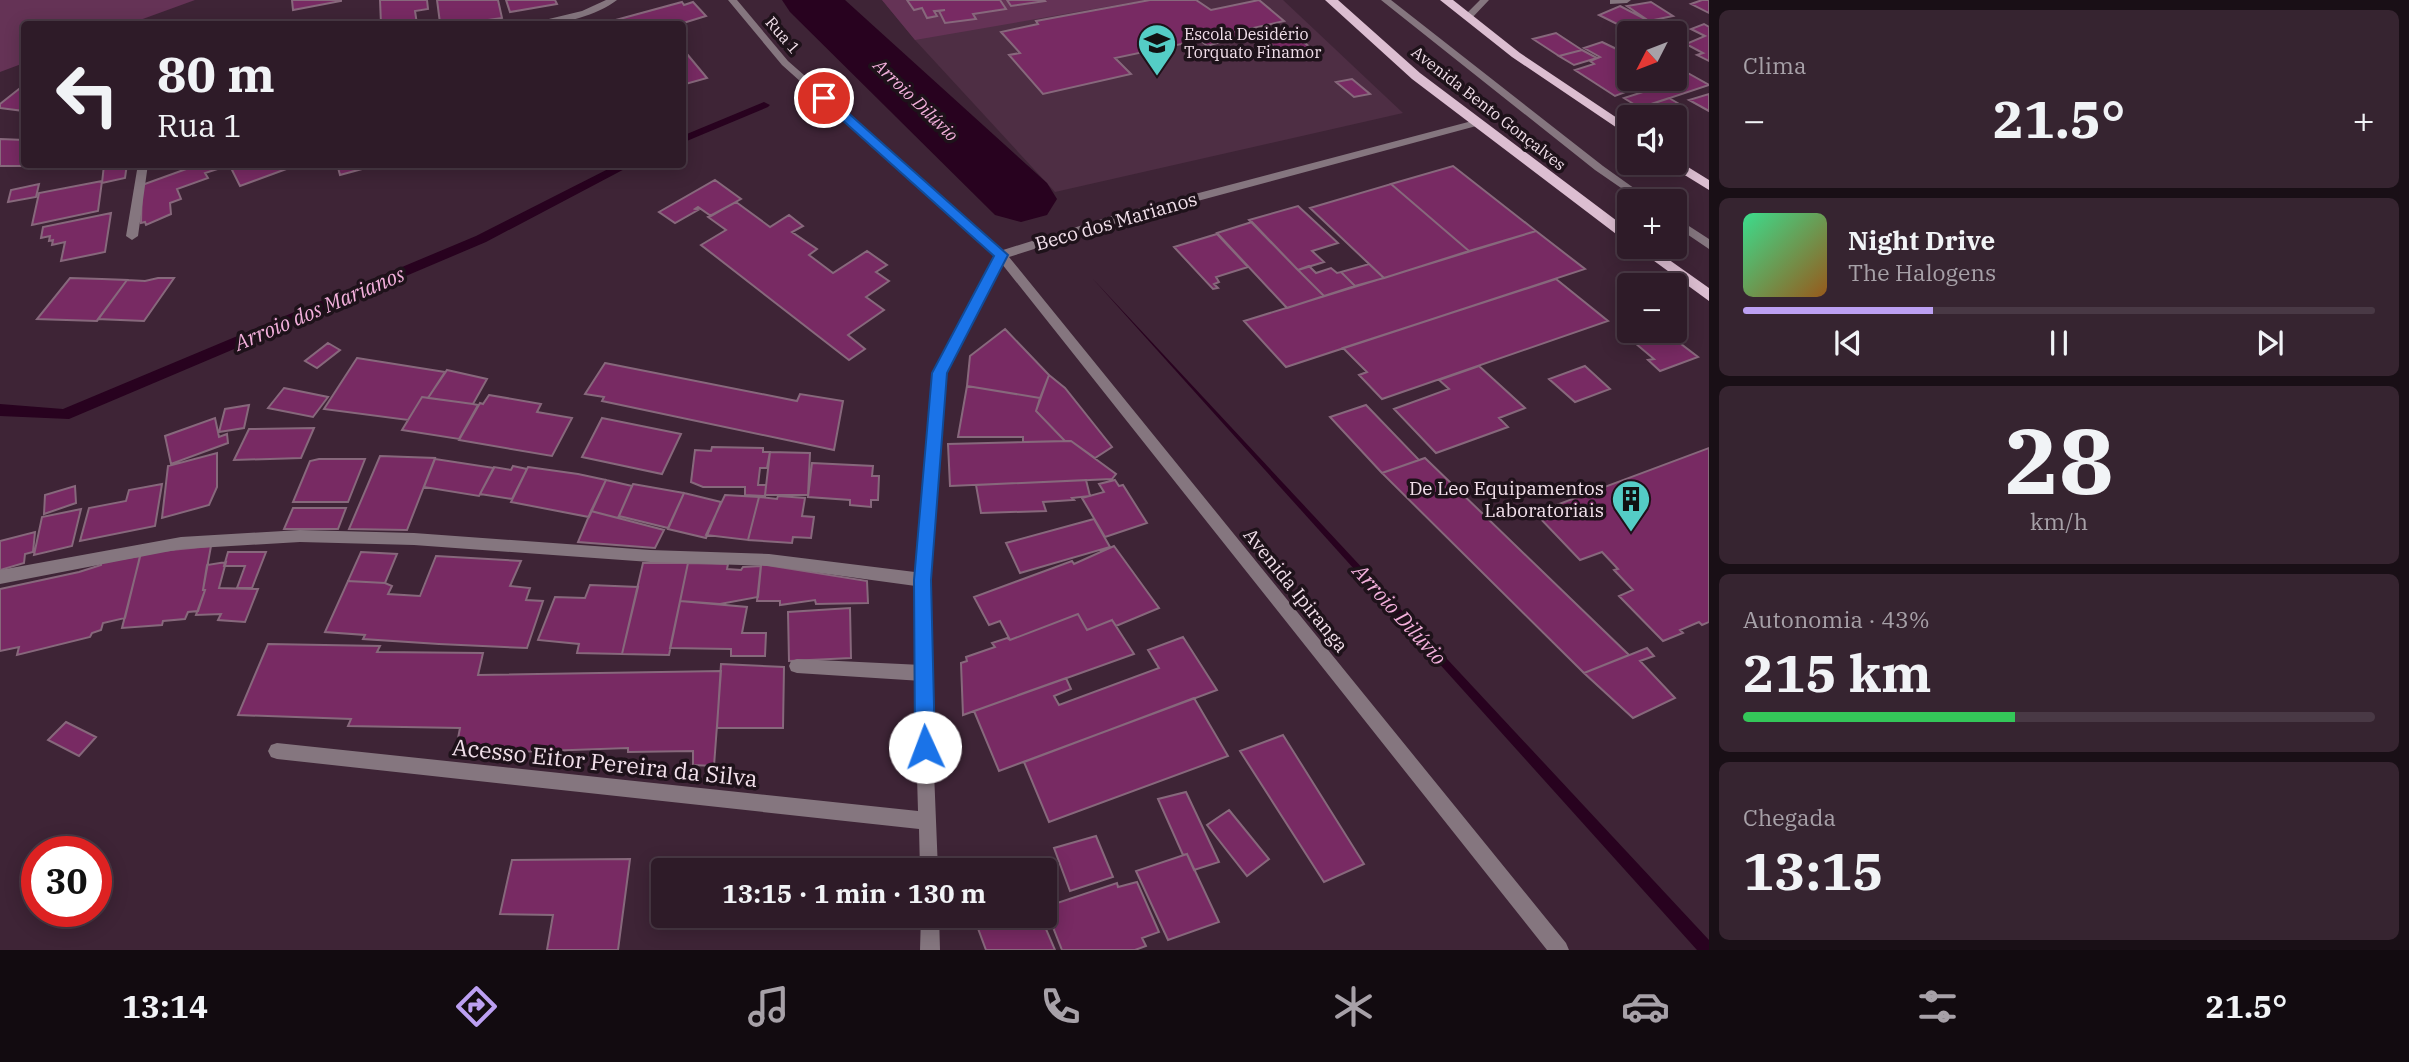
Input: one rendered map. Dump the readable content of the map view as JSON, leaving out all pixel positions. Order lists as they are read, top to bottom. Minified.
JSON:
{"streets":{"main road":["Avenida Bento Gonçalves"],"street":["Rua 1","Beco dos Marianos","Avenida Ipiranga","Acesso Eitor Pereira da Silva"]},"crossings":[["Rua 1","Beco dos Marianos"],["Rua 1","Avenida Ipiranga"],["Avenida Bento Gonçalves","Beco dos Marianos"],["Beco dos Marianos","Avenida Ipiranga"]],"water":["Arroio Dilúvio","Arroio dos Marianos"],"places":{"school or university":["Escola Desidério Torquato Finamor"],"building":["De Leo Equipamentos Laboratoriais"]},"north":"bottom left","page":{"tile":["Clima",["28","km/h"],["Autonomia · 43%","215 km"],["Chegada","13:15"]],"map_buttons":["+","−"],"turn":["80 m","Rua 1"],"heat":["−","21.5°","+"],"song":["Night Drive","The Halogens"],"limit":"30","trip":"13:15 · 1 min · 130 m","tabs":["13:14","21.5°"]}}
